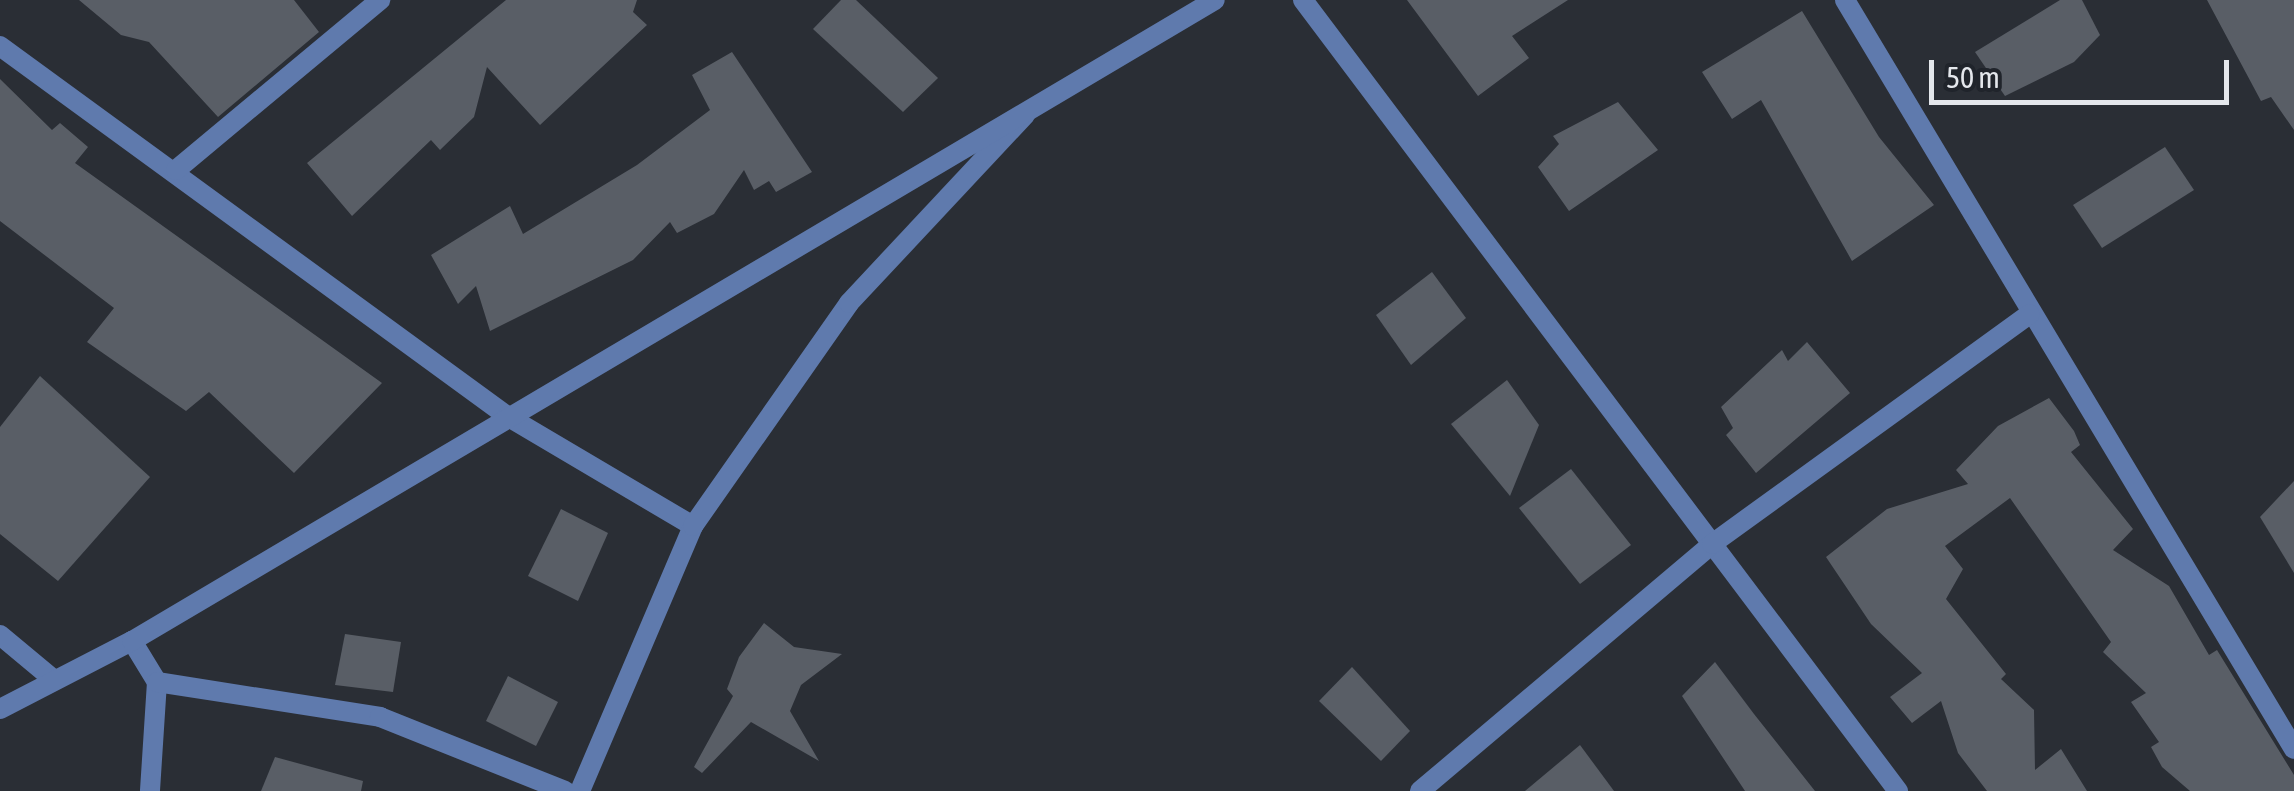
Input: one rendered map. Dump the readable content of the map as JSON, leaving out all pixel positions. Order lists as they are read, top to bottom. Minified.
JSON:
{"scale_bar":"50 m"}
